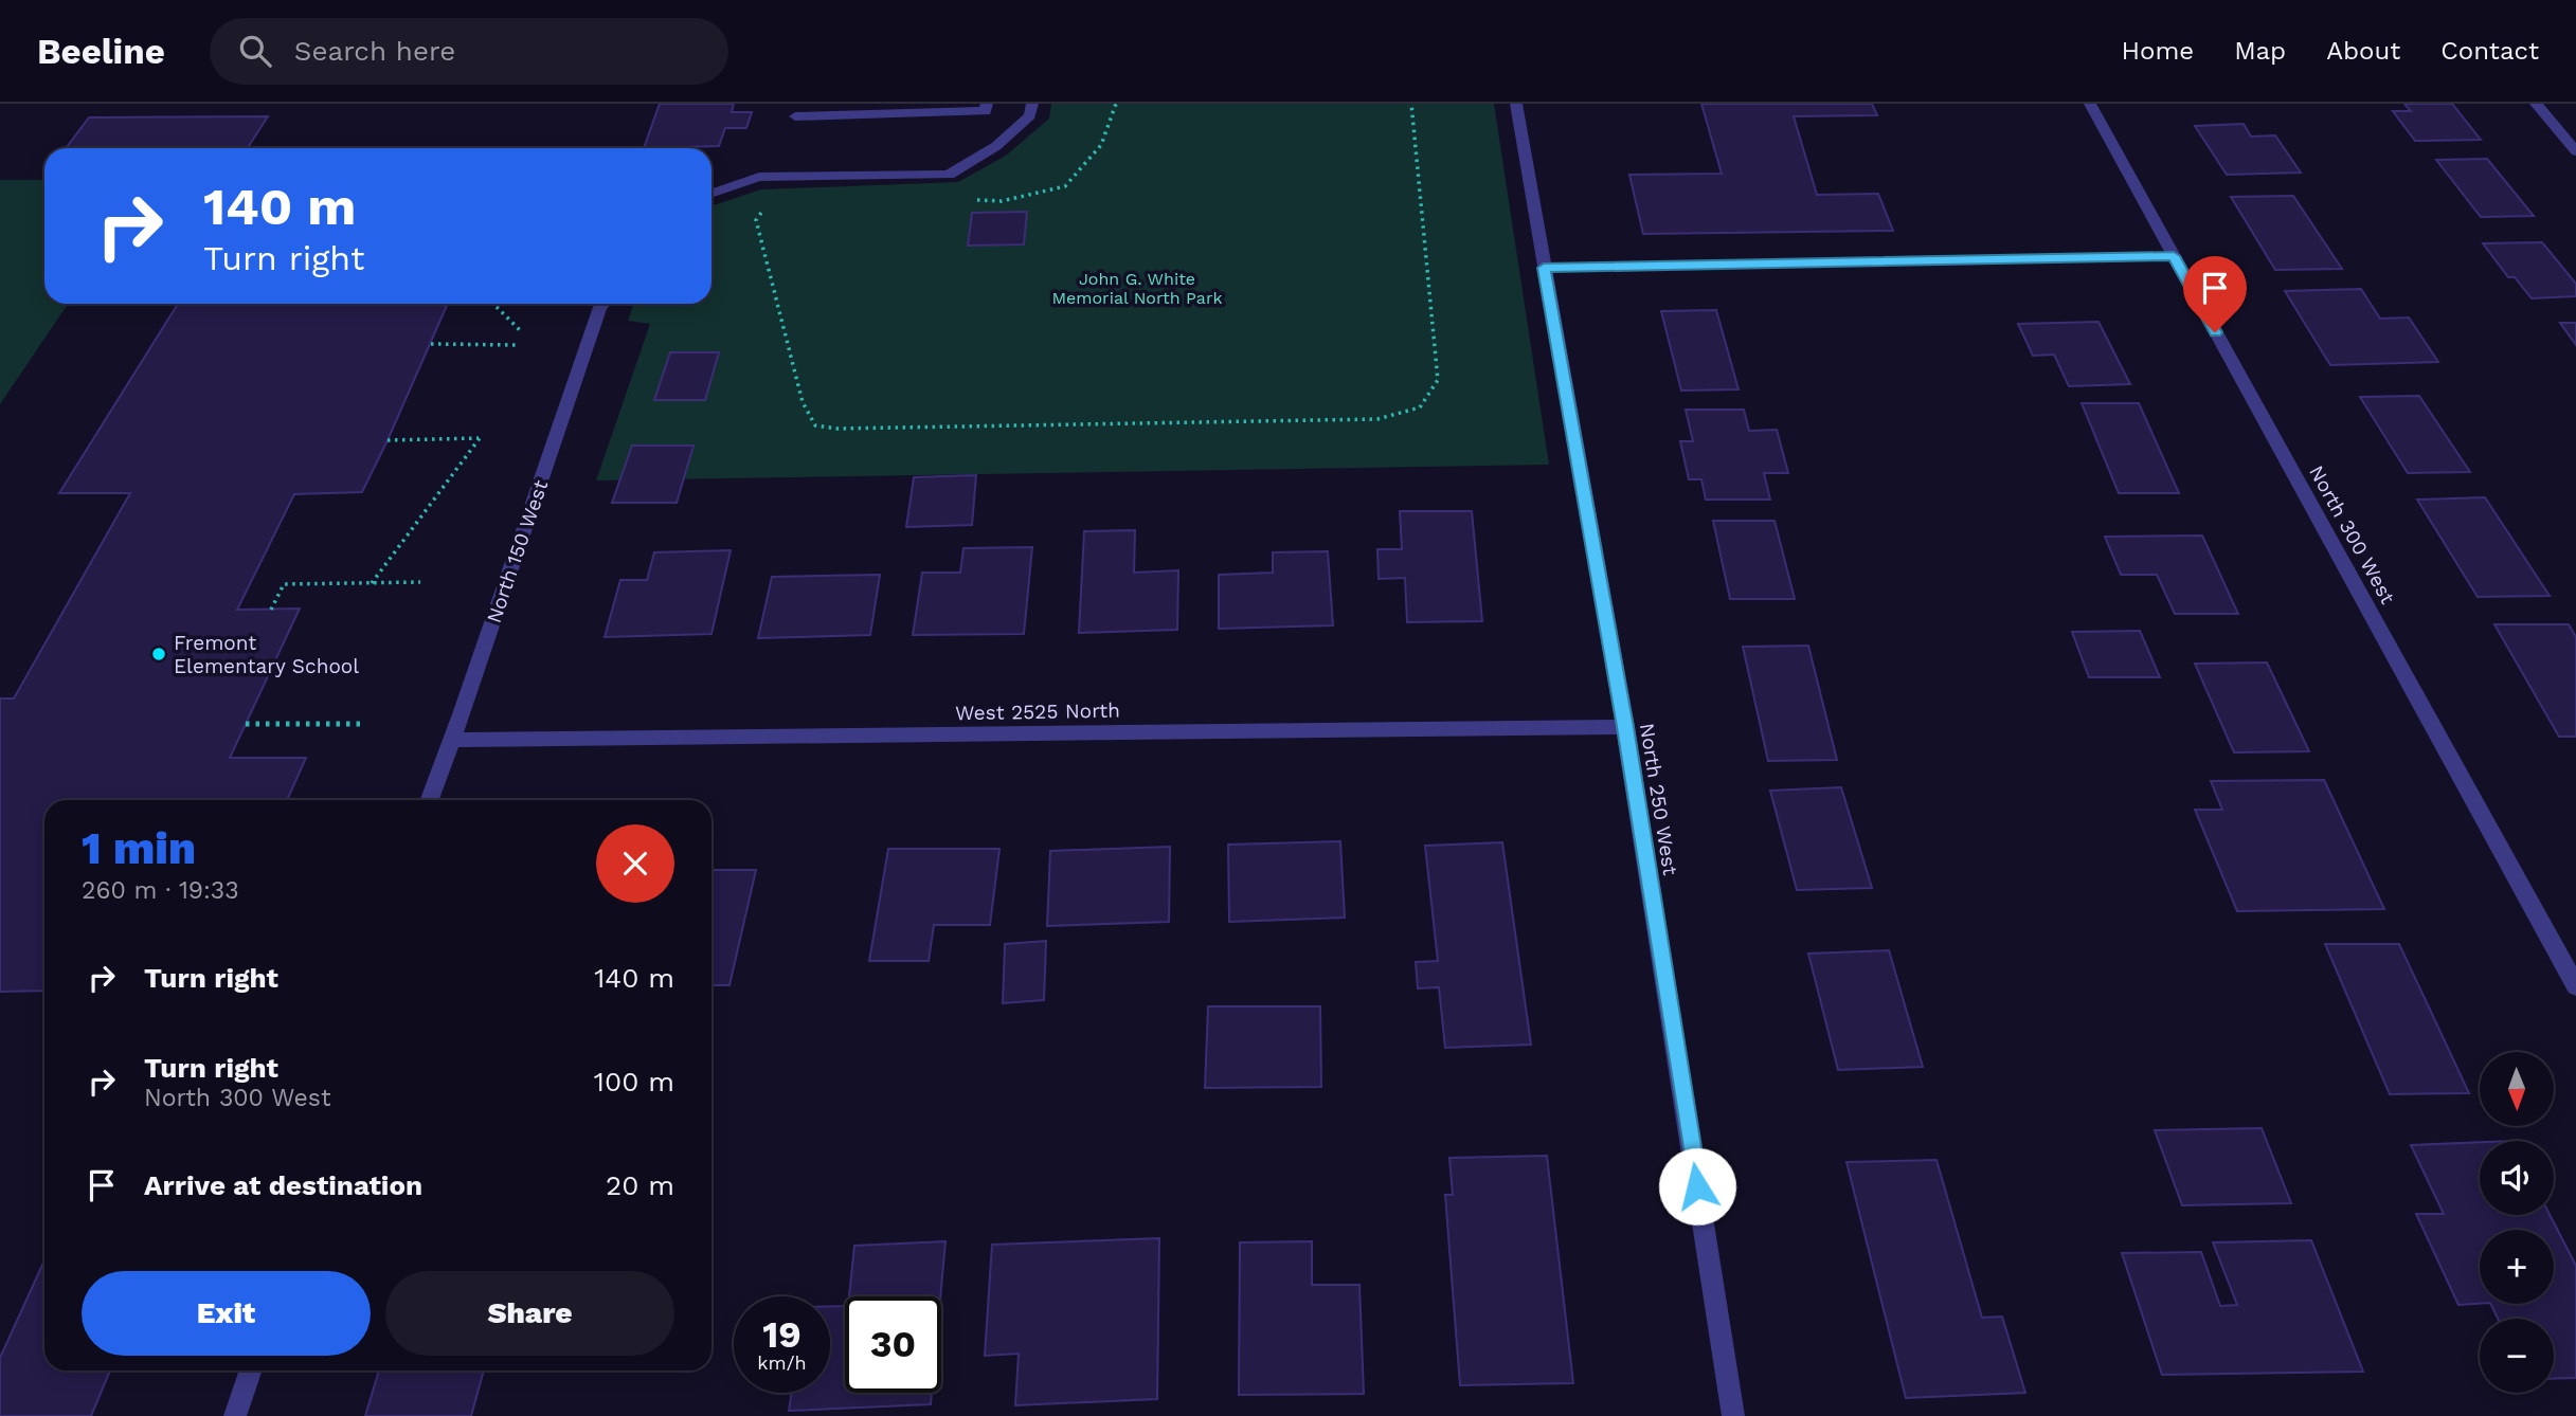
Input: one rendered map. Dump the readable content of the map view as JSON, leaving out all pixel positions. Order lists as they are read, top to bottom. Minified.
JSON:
{"streets":{"street":["North 300 West","North 150 West","West 2525 North","North 250 West"]},"crossings":[["North 150 West","West 2525 North"],["West 2525 North","North 250 West"]],"parks":["John G. White Memorial North Park"],"places":["Fremont Elementary School"],"north":"bottom","page":{"header":"Beeline","search":"Search here","nav":["Home","Map","About","Contact"],"turn":["140 m","Turn right"],"heading":["1 min","260 m · 19:33"],"list":[{"name":"Turn right","value":"140 m"},{"name":"Turn right","note":"North 300 West","value":"100 m"},{"name":"Arrive at destination","value":"20 m"}],"map_buttons":["+","−"],"buttons":["Exit","Share"],"speed":"19 km/h","limit":"30"}}
